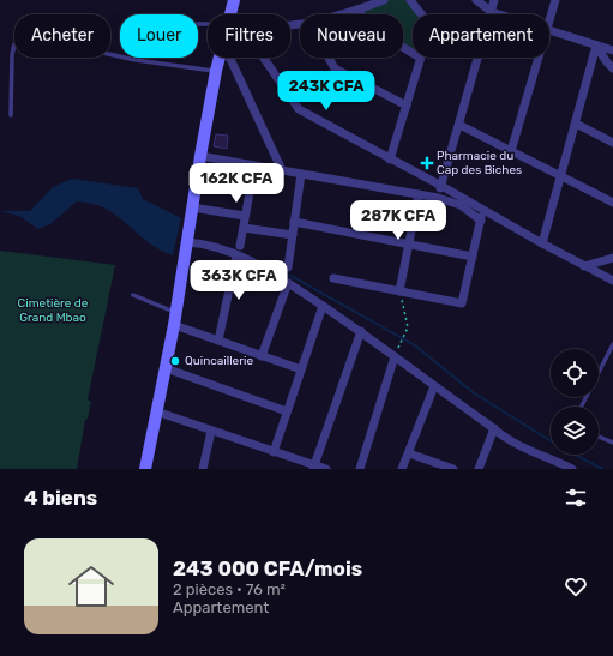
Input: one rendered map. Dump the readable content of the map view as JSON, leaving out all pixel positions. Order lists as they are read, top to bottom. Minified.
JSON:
{"parks":["Cimetière de Grand Mbao"],"places":{"health":["Pharmacie du Cap des Biches"],"other":["Quincaillerie"]},"page":{"chip":["Acheter","Louer","Filtres","Nouveau","Appartement"],"price":["243K CFA","162K CFA","287K CFA","363K CFA"],"heading":"4 biens","list":[{"name":"243 000 CFA/mois","note":"2 pièces · 76 m² · Appartement"}]}}
